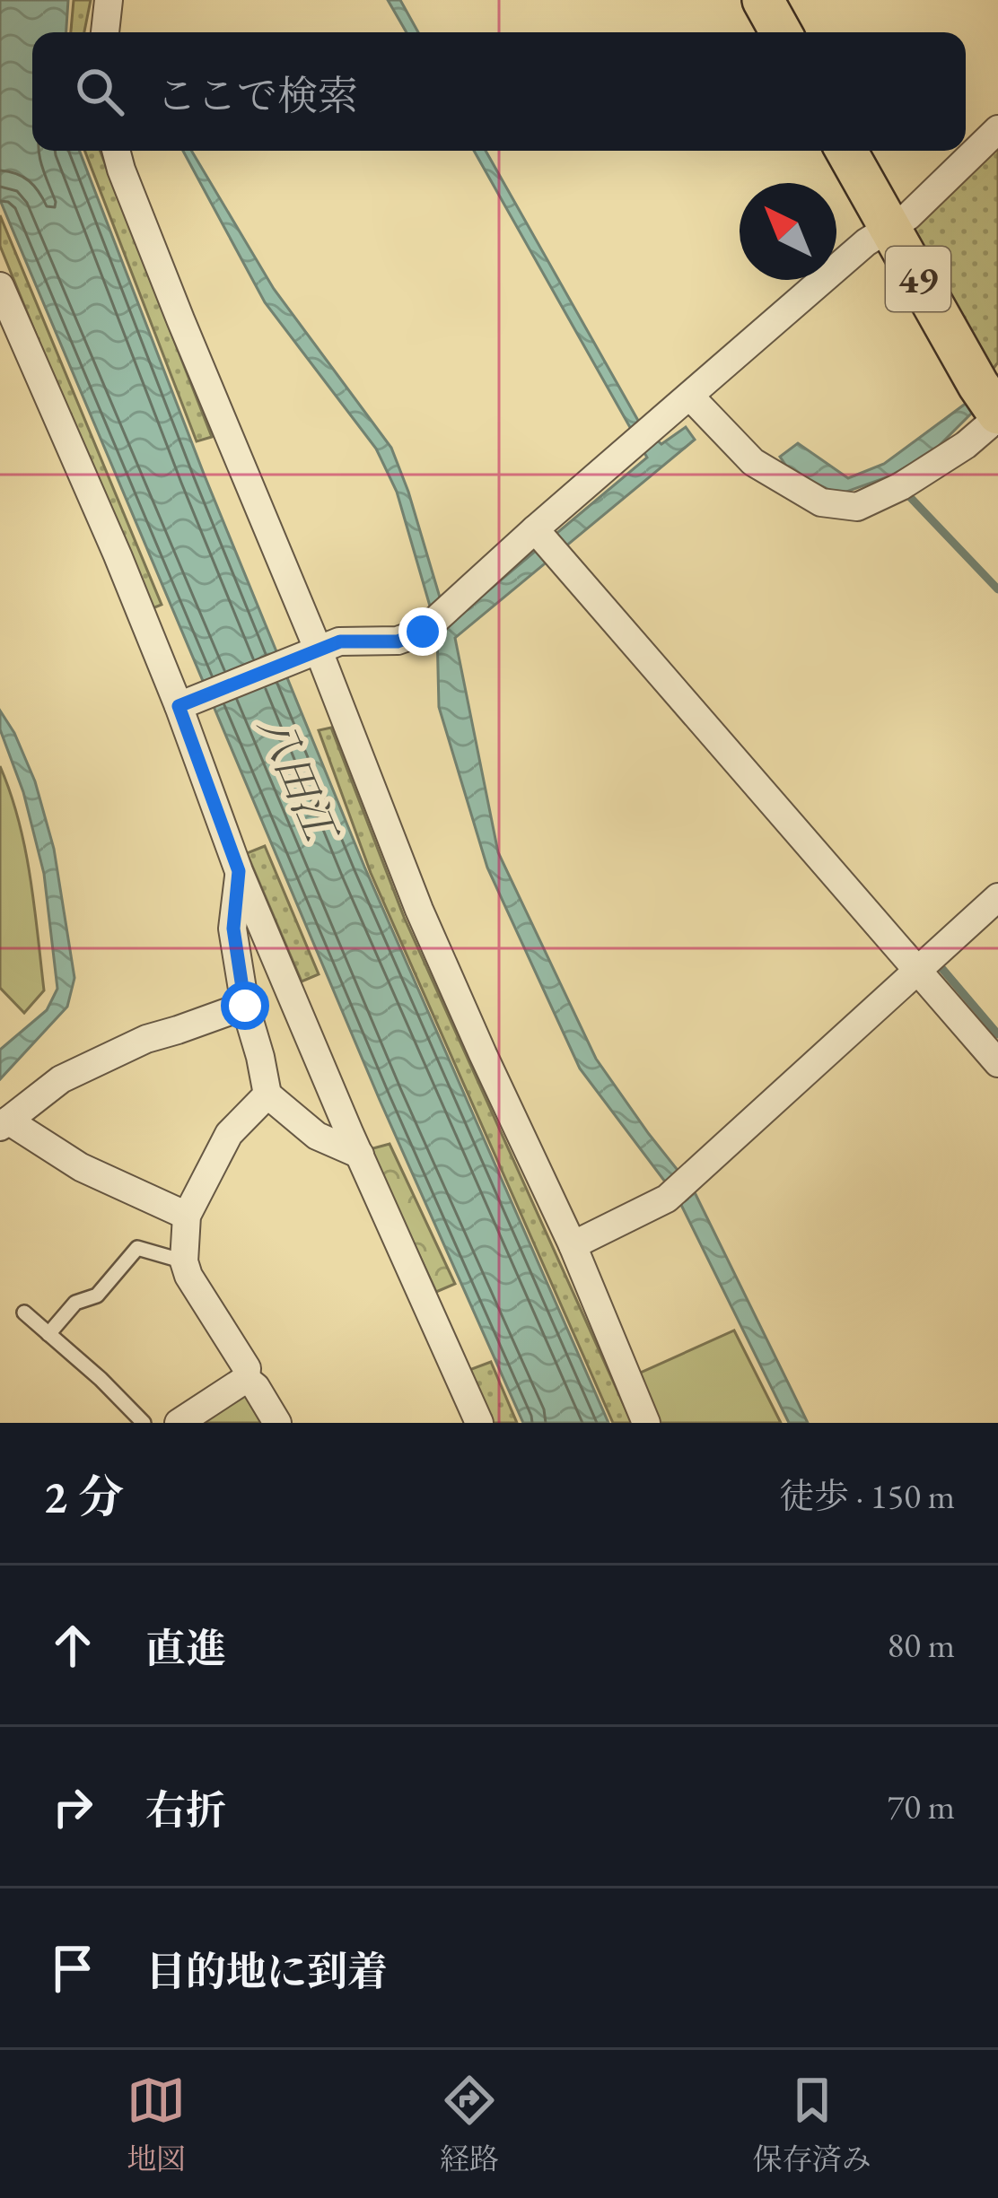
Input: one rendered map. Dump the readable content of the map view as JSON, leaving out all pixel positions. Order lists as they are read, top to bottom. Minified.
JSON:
{"streets":{"main road":["49"]},"water":["八田江"],"north":"top left","page":{"search":"ここで検索","heading":["2 分","徒歩 · 150 m"],"list":[["直進","80 m"],["右折","70 m"],"目的地に到着"],"nav":["地図","経路","保存済み"]}}
